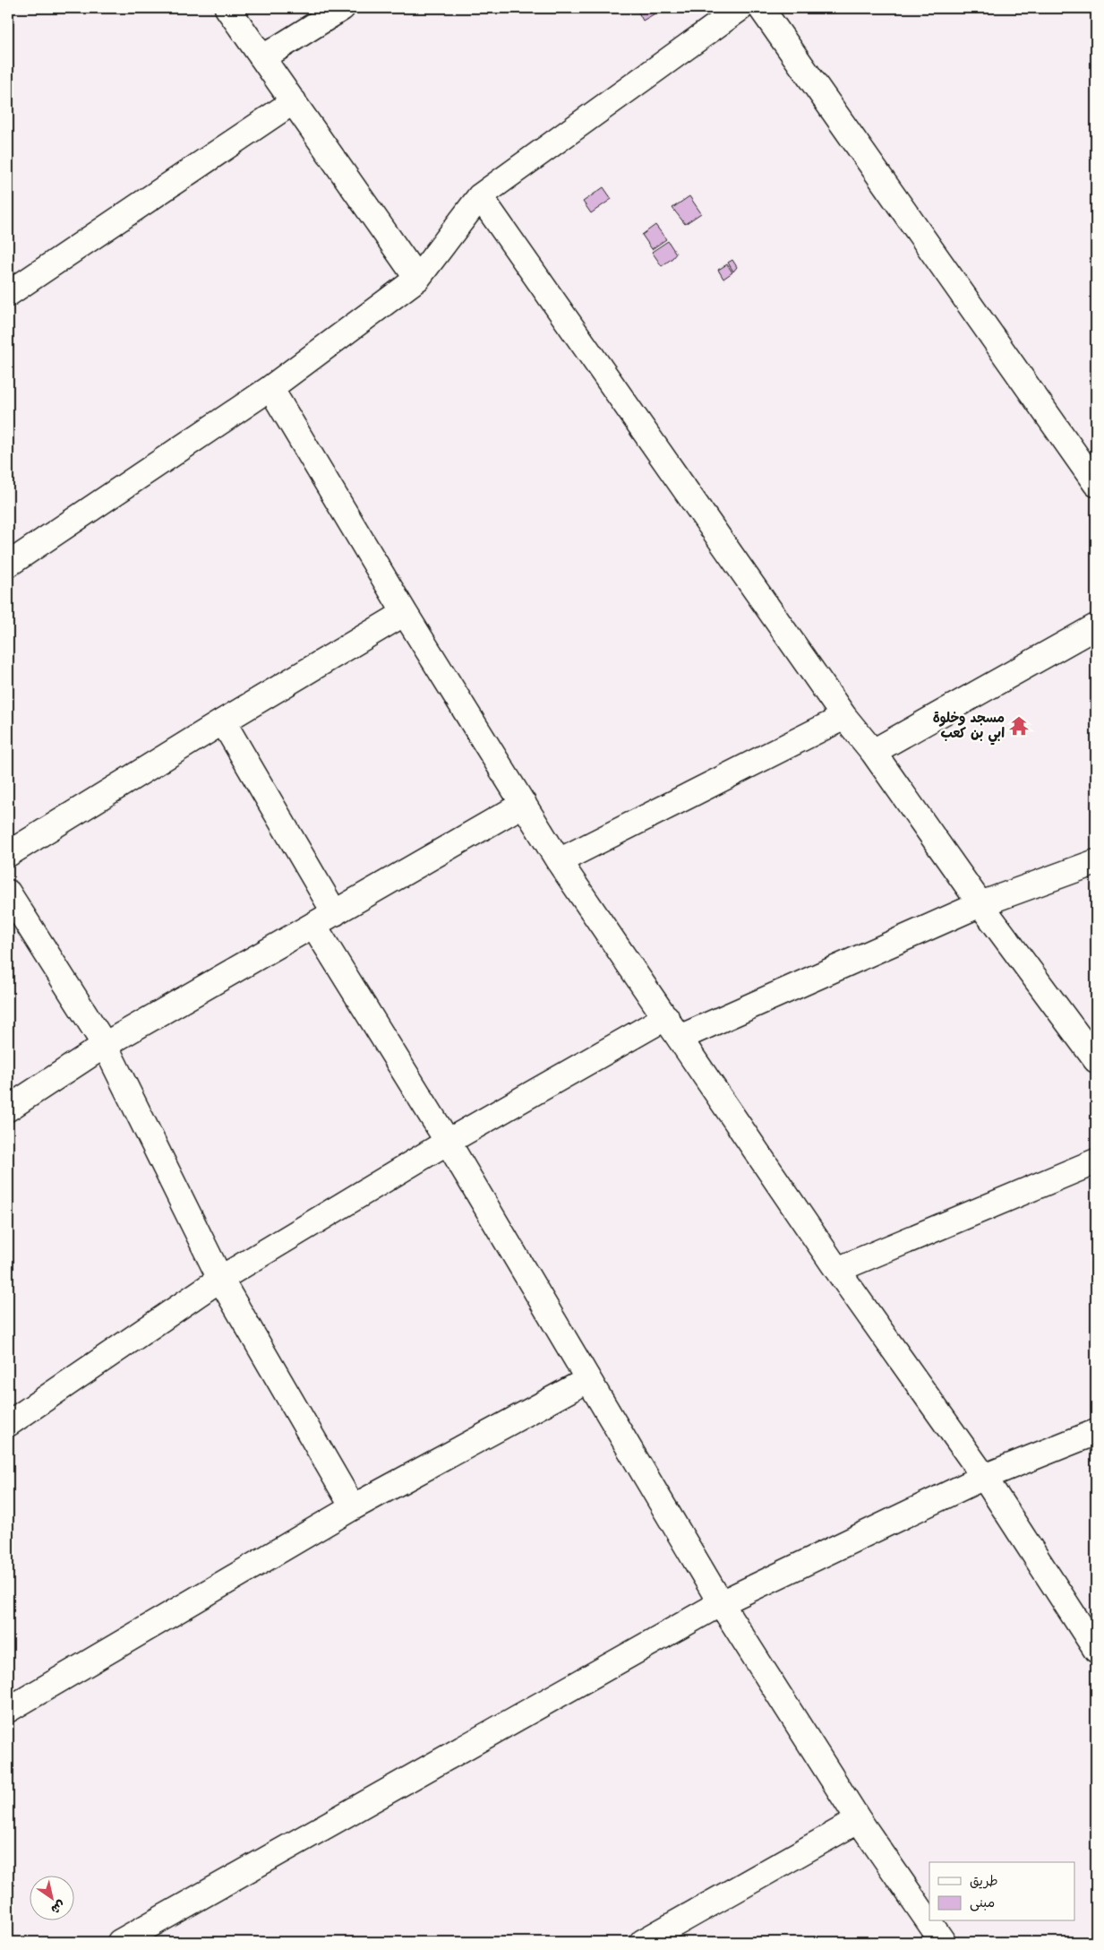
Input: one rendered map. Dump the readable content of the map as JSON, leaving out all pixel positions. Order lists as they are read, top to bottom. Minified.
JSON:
{"places":{"temple":["مسجد وخلوة ابي بن كعب"]},"legend":["طريق","مبنى"],"north":"bottom right"}
